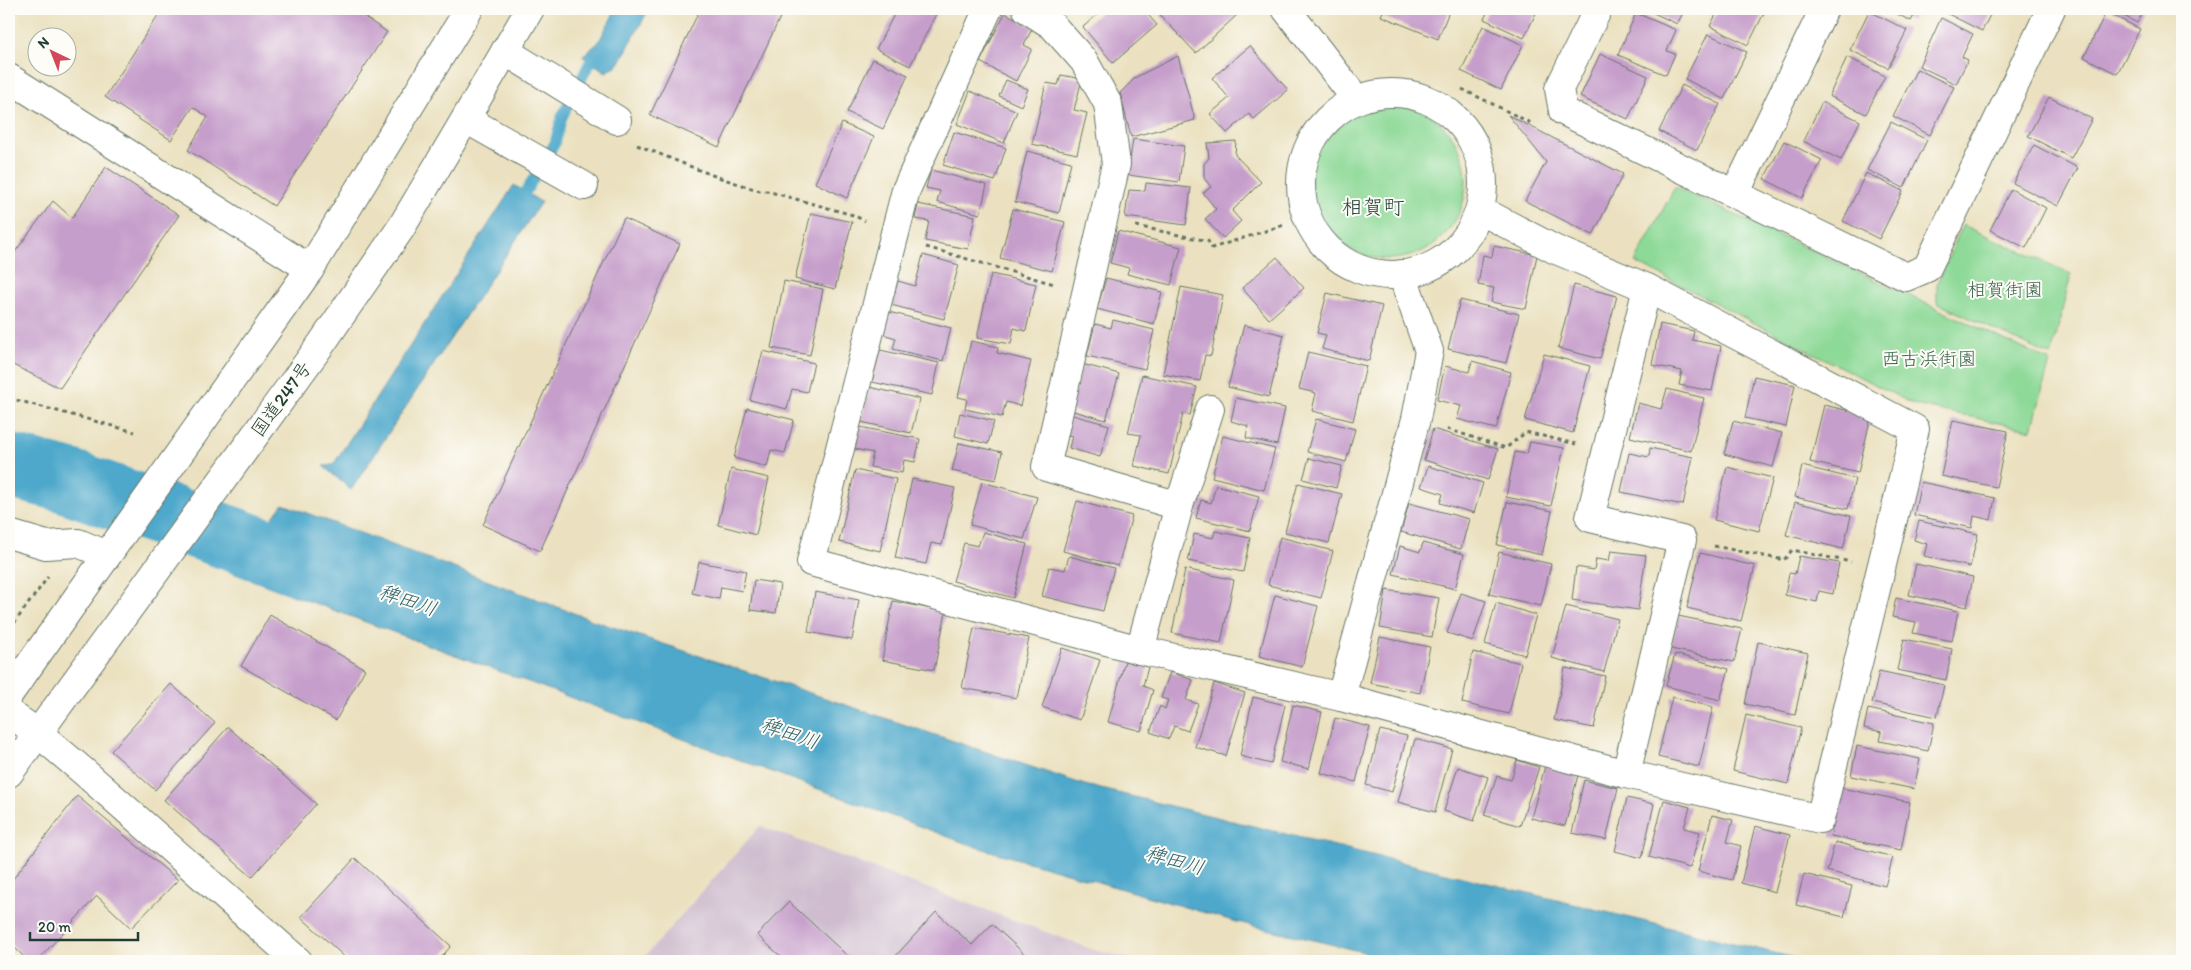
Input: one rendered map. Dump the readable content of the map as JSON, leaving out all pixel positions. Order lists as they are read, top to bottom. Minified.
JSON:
{"streets":{"main road":["国道247号"]},"districts":["相賀町"],"water":["稗田川"],"parks":["相賀街園","西古浜街園"],"scale_bar":"20 m","north":"top left"}
